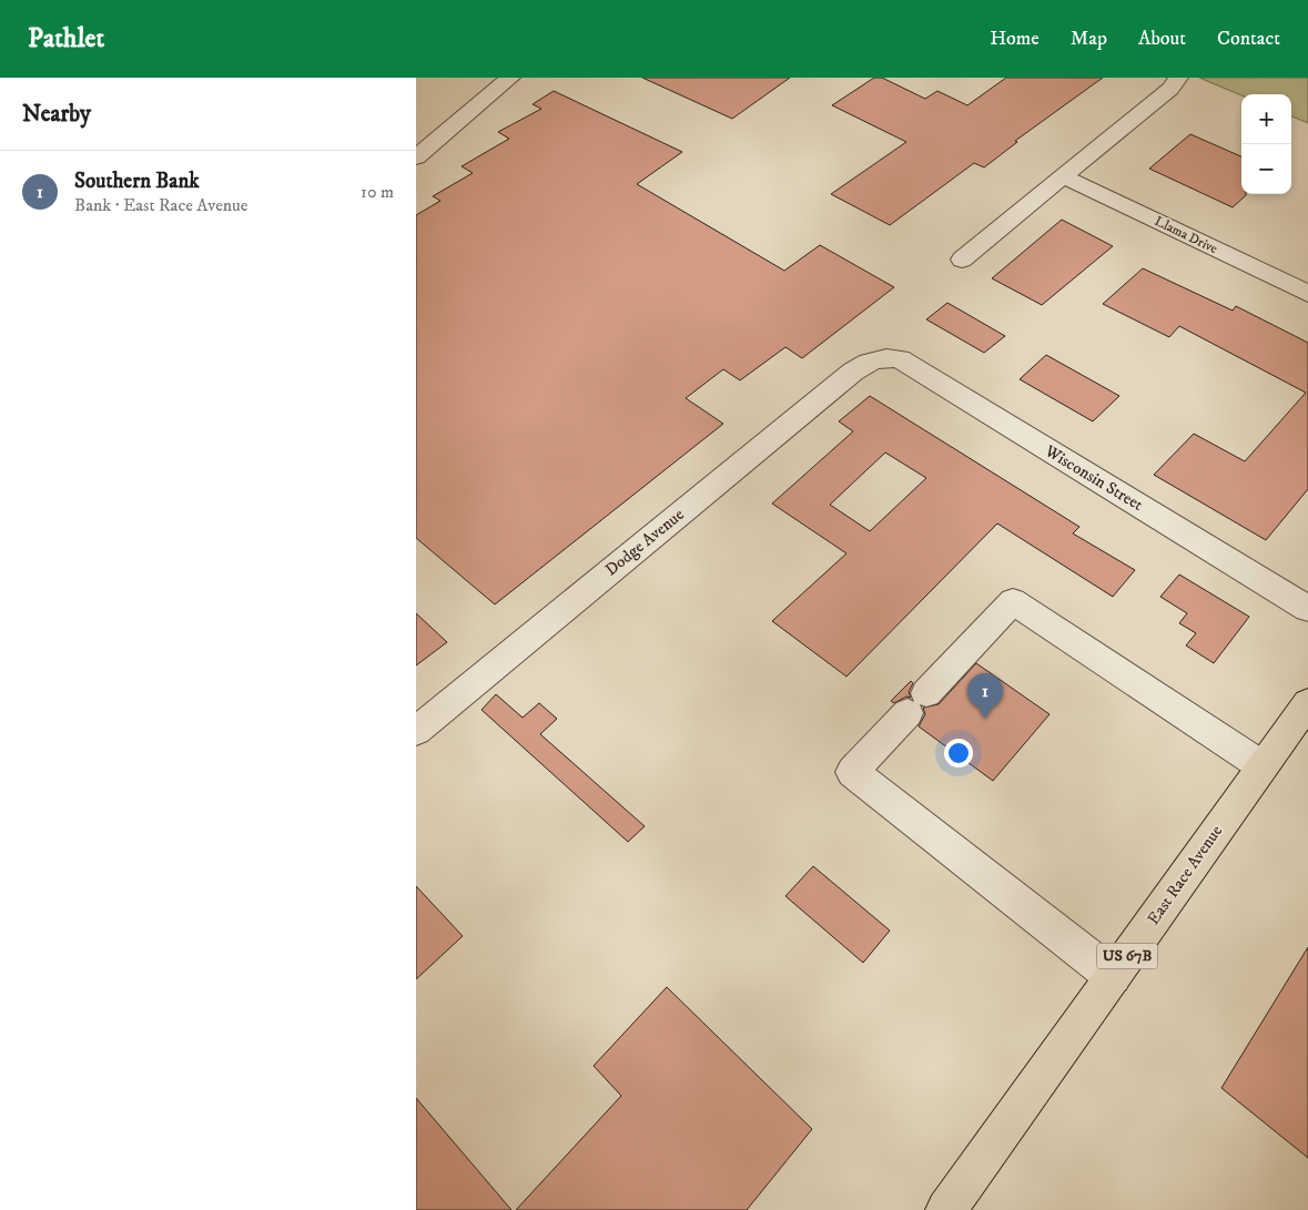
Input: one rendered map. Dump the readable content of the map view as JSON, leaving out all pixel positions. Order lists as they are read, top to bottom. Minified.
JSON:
{"streets":{"main road":["East Race Avenue","US 67B"],"street":["Llama Drive","Wisconsin Street","Dodge Avenue"]},"crossings":[["Wisconsin Street","Dodge Avenue"]],"page":{"header":"Pathlet","nav":["Home","Map","About","Contact"],"heading":"Nearby","map_buttons":["+","−"],"list":[{"mark":"1","name":"Southern Bank","note":"Bank · East Race Avenue","value":"10 m"}],"pins":"1"}}
